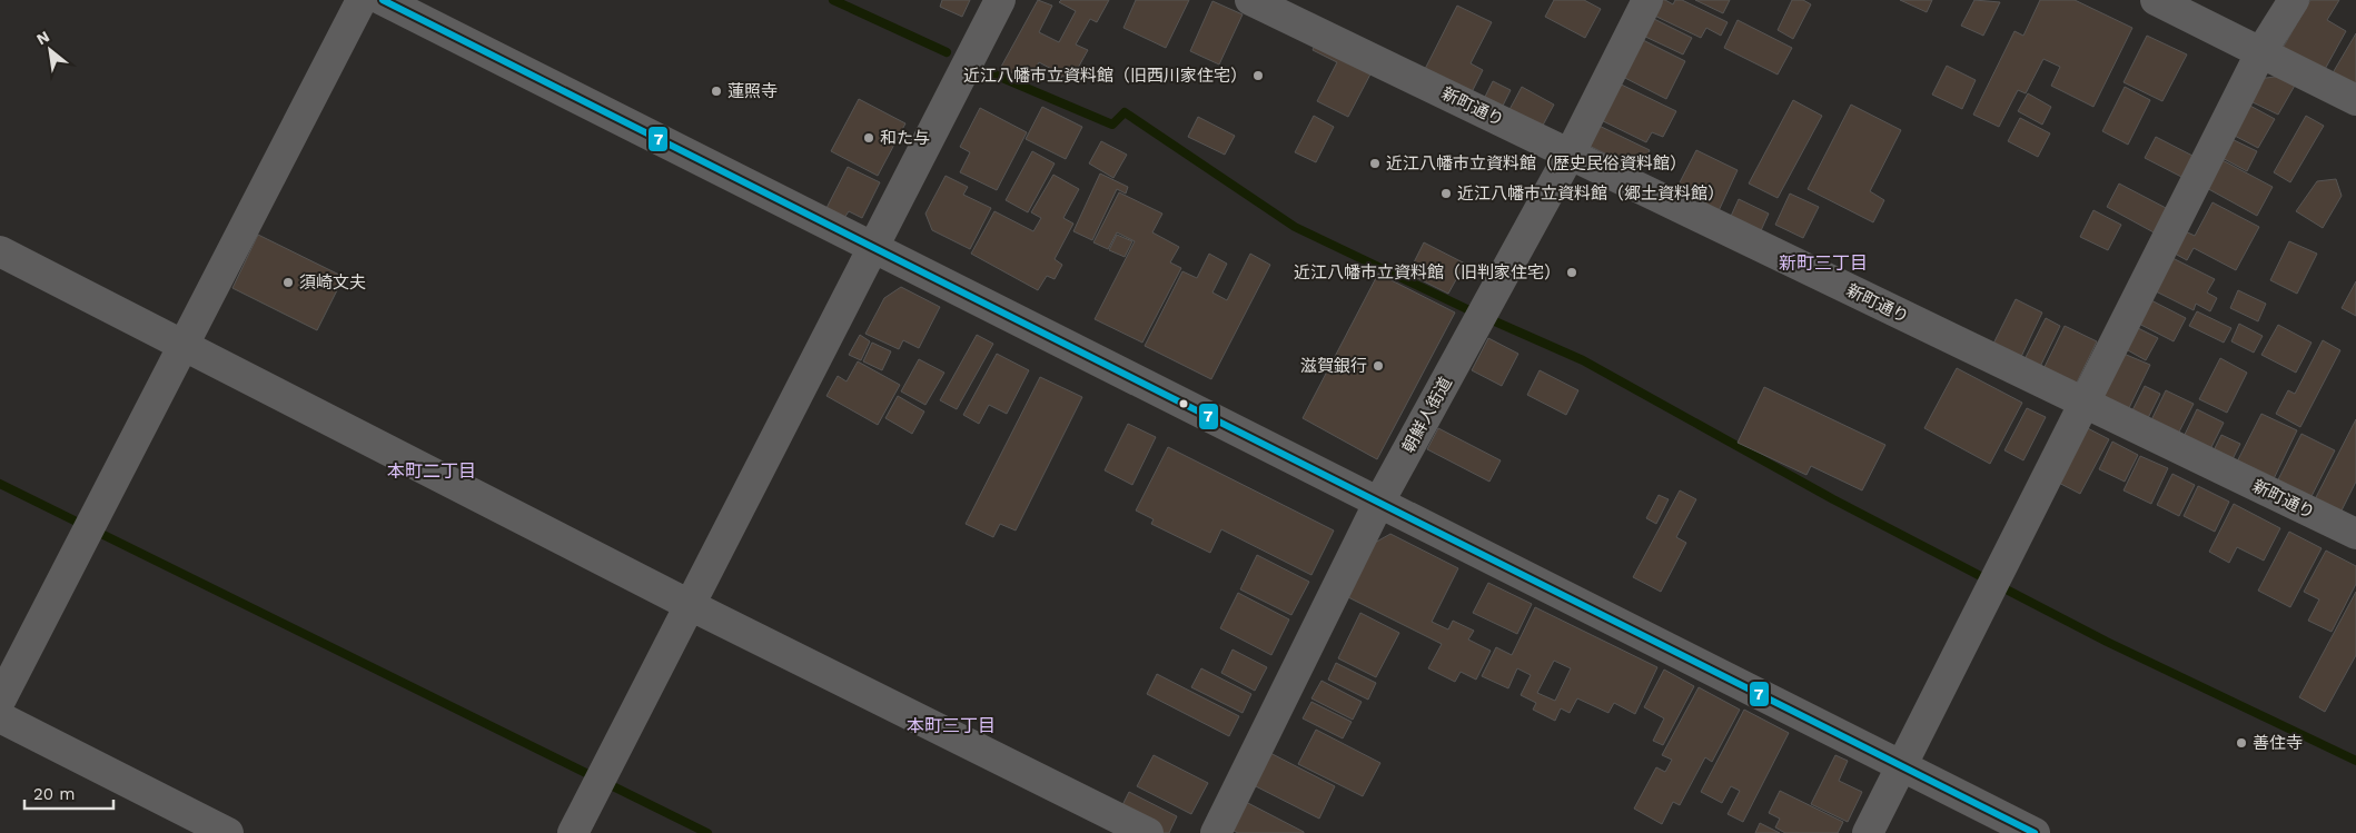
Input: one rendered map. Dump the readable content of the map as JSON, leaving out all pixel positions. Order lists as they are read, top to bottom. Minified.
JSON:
{"streets":{"street":["新町通り","朝鮮人街道"]},"crossings":[["新町通り","朝鮮人街道"]],"districts":["新町三丁目","本町二丁目","本町三丁目"],"places":["近江八幡市立資料館（旧西川家住宅）","蓮照寺","和た与","近江八幡市立資料館（歴史民俗資料館）","近江八幡市立資料館（郷土資料館）","近江八幡市立資料館（旧判家住宅）","須崎文夫","滋賀銀行","善住寺"],"lines":["transit line 7"],"scale_bar":"20 m","north":"top left"}
